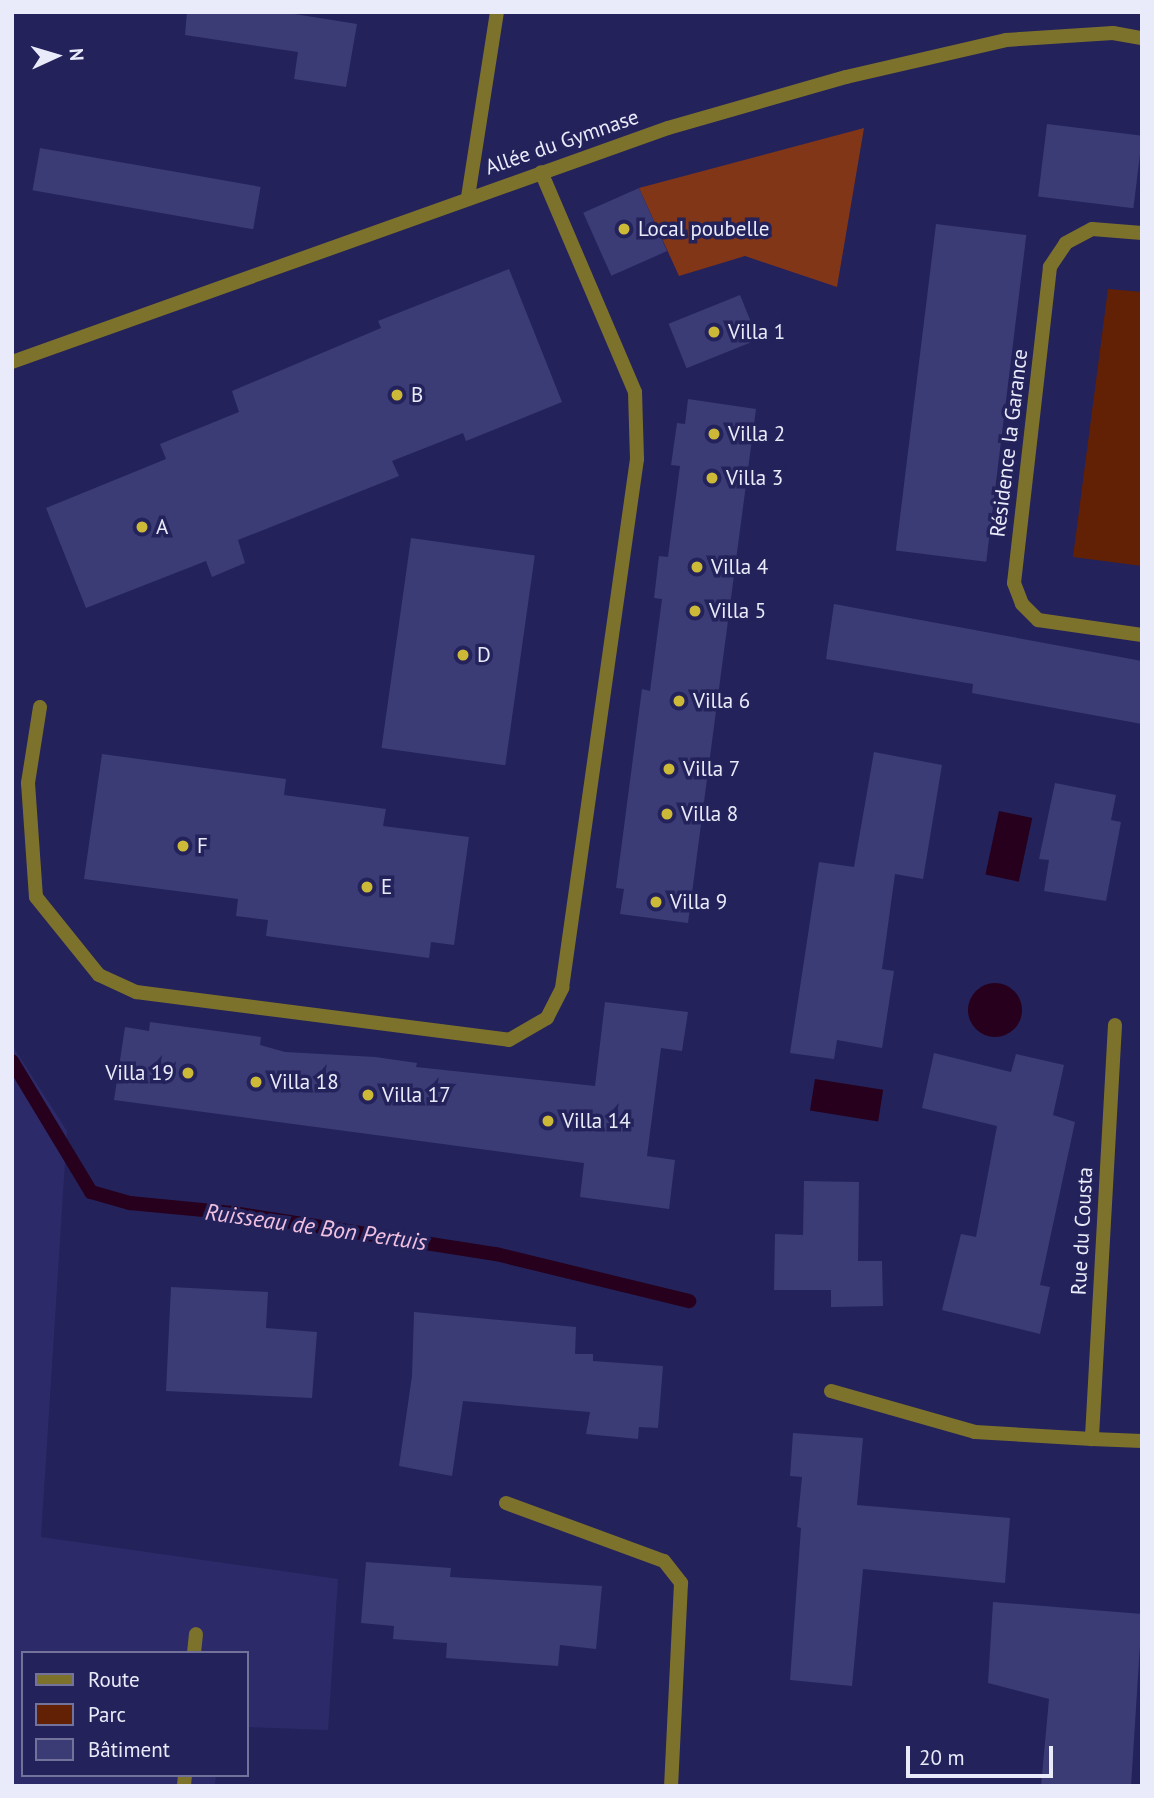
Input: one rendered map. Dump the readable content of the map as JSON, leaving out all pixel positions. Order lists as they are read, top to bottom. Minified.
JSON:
{"streets":{"street":["Allée du Gymnase","Résidence la Garance","Rue du Cousta"]},"water":["Ruisseau de Bon Pertuis"],"places":["Local poubelle","Villa 1","B","Villa 2","Villa 3","A","Villa 4","Villa 5","D","Villa 6","Villa 7","Villa 8","F","E","Villa 9","Villa 19","Villa 18","Villa 17","Villa 14"],"legend":["Route","Parc","Bâtiment"],"scale_bar":"20 m","north":"right"}
